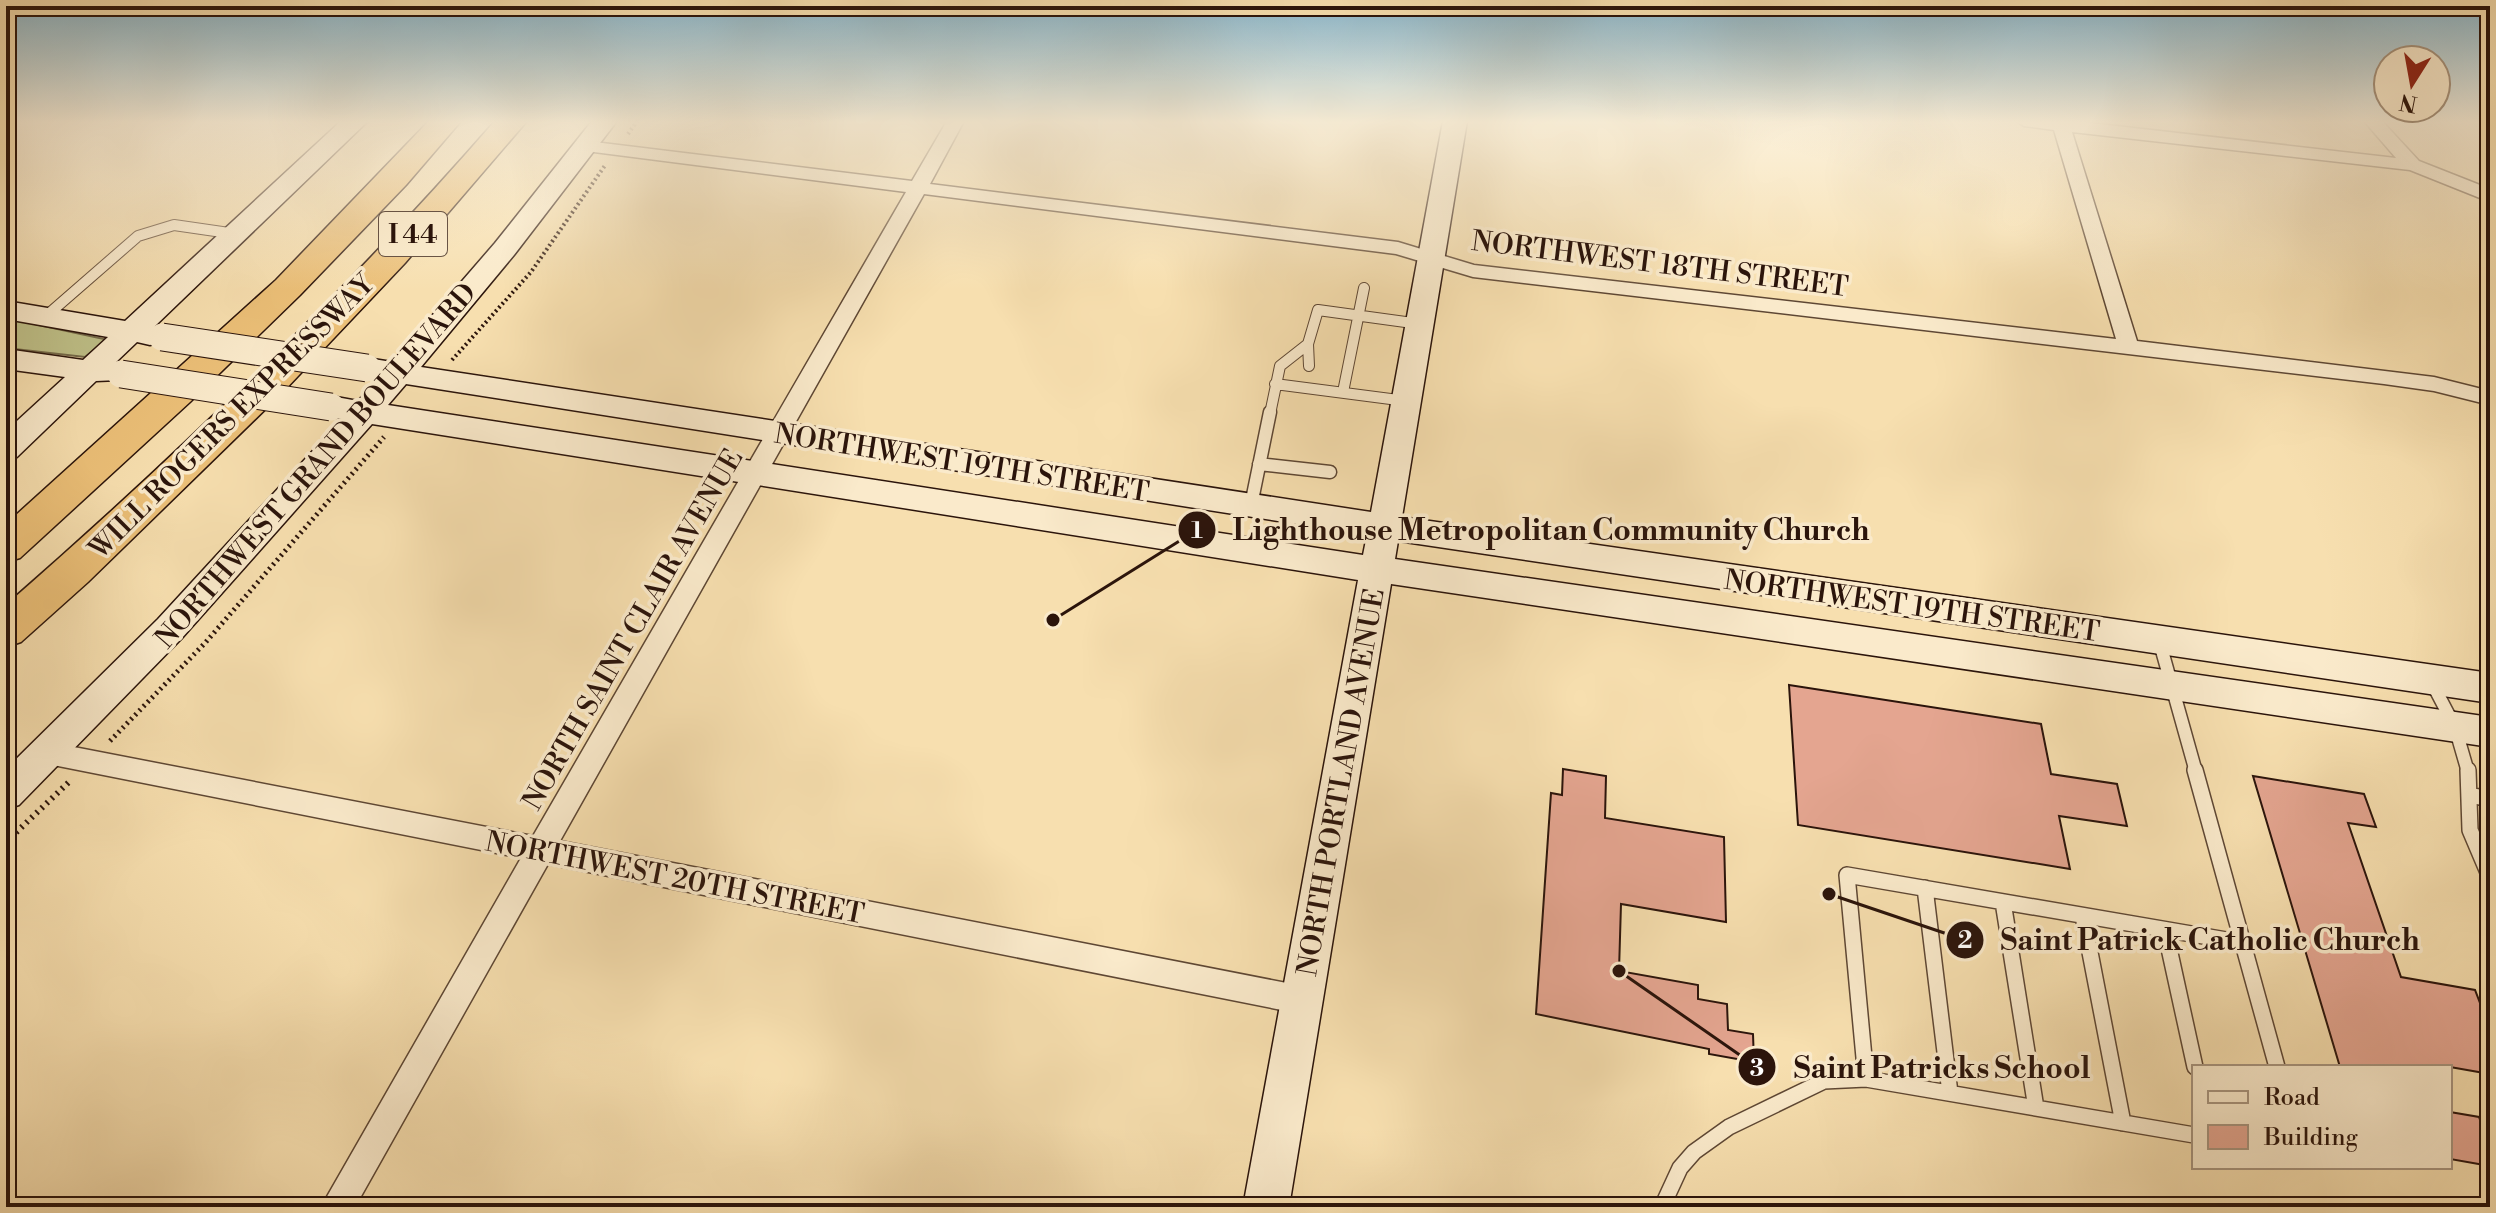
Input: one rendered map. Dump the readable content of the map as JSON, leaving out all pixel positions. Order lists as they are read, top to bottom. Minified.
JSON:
{"streets":{"highway":["I 44","WILL ROGERS EXPRESSWAY"],"street":["NORTHWEST 18TH STREET","NORTHWEST 19TH STREET","NORTHWEST GRAND BOULEVARD","NORTH SAINT CLAIR AVENUE","NORTH PORTLAND AVENUE","NORTHWEST 20TH STREET"]},"crossings":[["NORTHWEST 18TH STREET","NORTH SAINT CLAIR AVENUE"],["NORTHWEST 18TH STREET","NORTH PORTLAND AVENUE"],["NORTHWEST 19TH STREET","NORTHWEST GRAND BOULEVARD"],["NORTHWEST 19TH STREET","NORTH SAINT CLAIR AVENUE"],["NORTHWEST 19TH STREET","NORTH PORTLAND AVENUE"],["NORTHWEST GRAND BOULEVARD","NORTHWEST 20TH STREET"],["NORTH SAINT CLAIR AVENUE","NORTHWEST 20TH STREET"],["NORTH PORTLAND AVENUE","NORTHWEST 20TH STREET"]],"places":["Lighthouse Metropolitan Community Church","Saint Patrick Catholic Church","Saint Patricks School"],"legend":["Road","Building"],"north":"bottom"}
